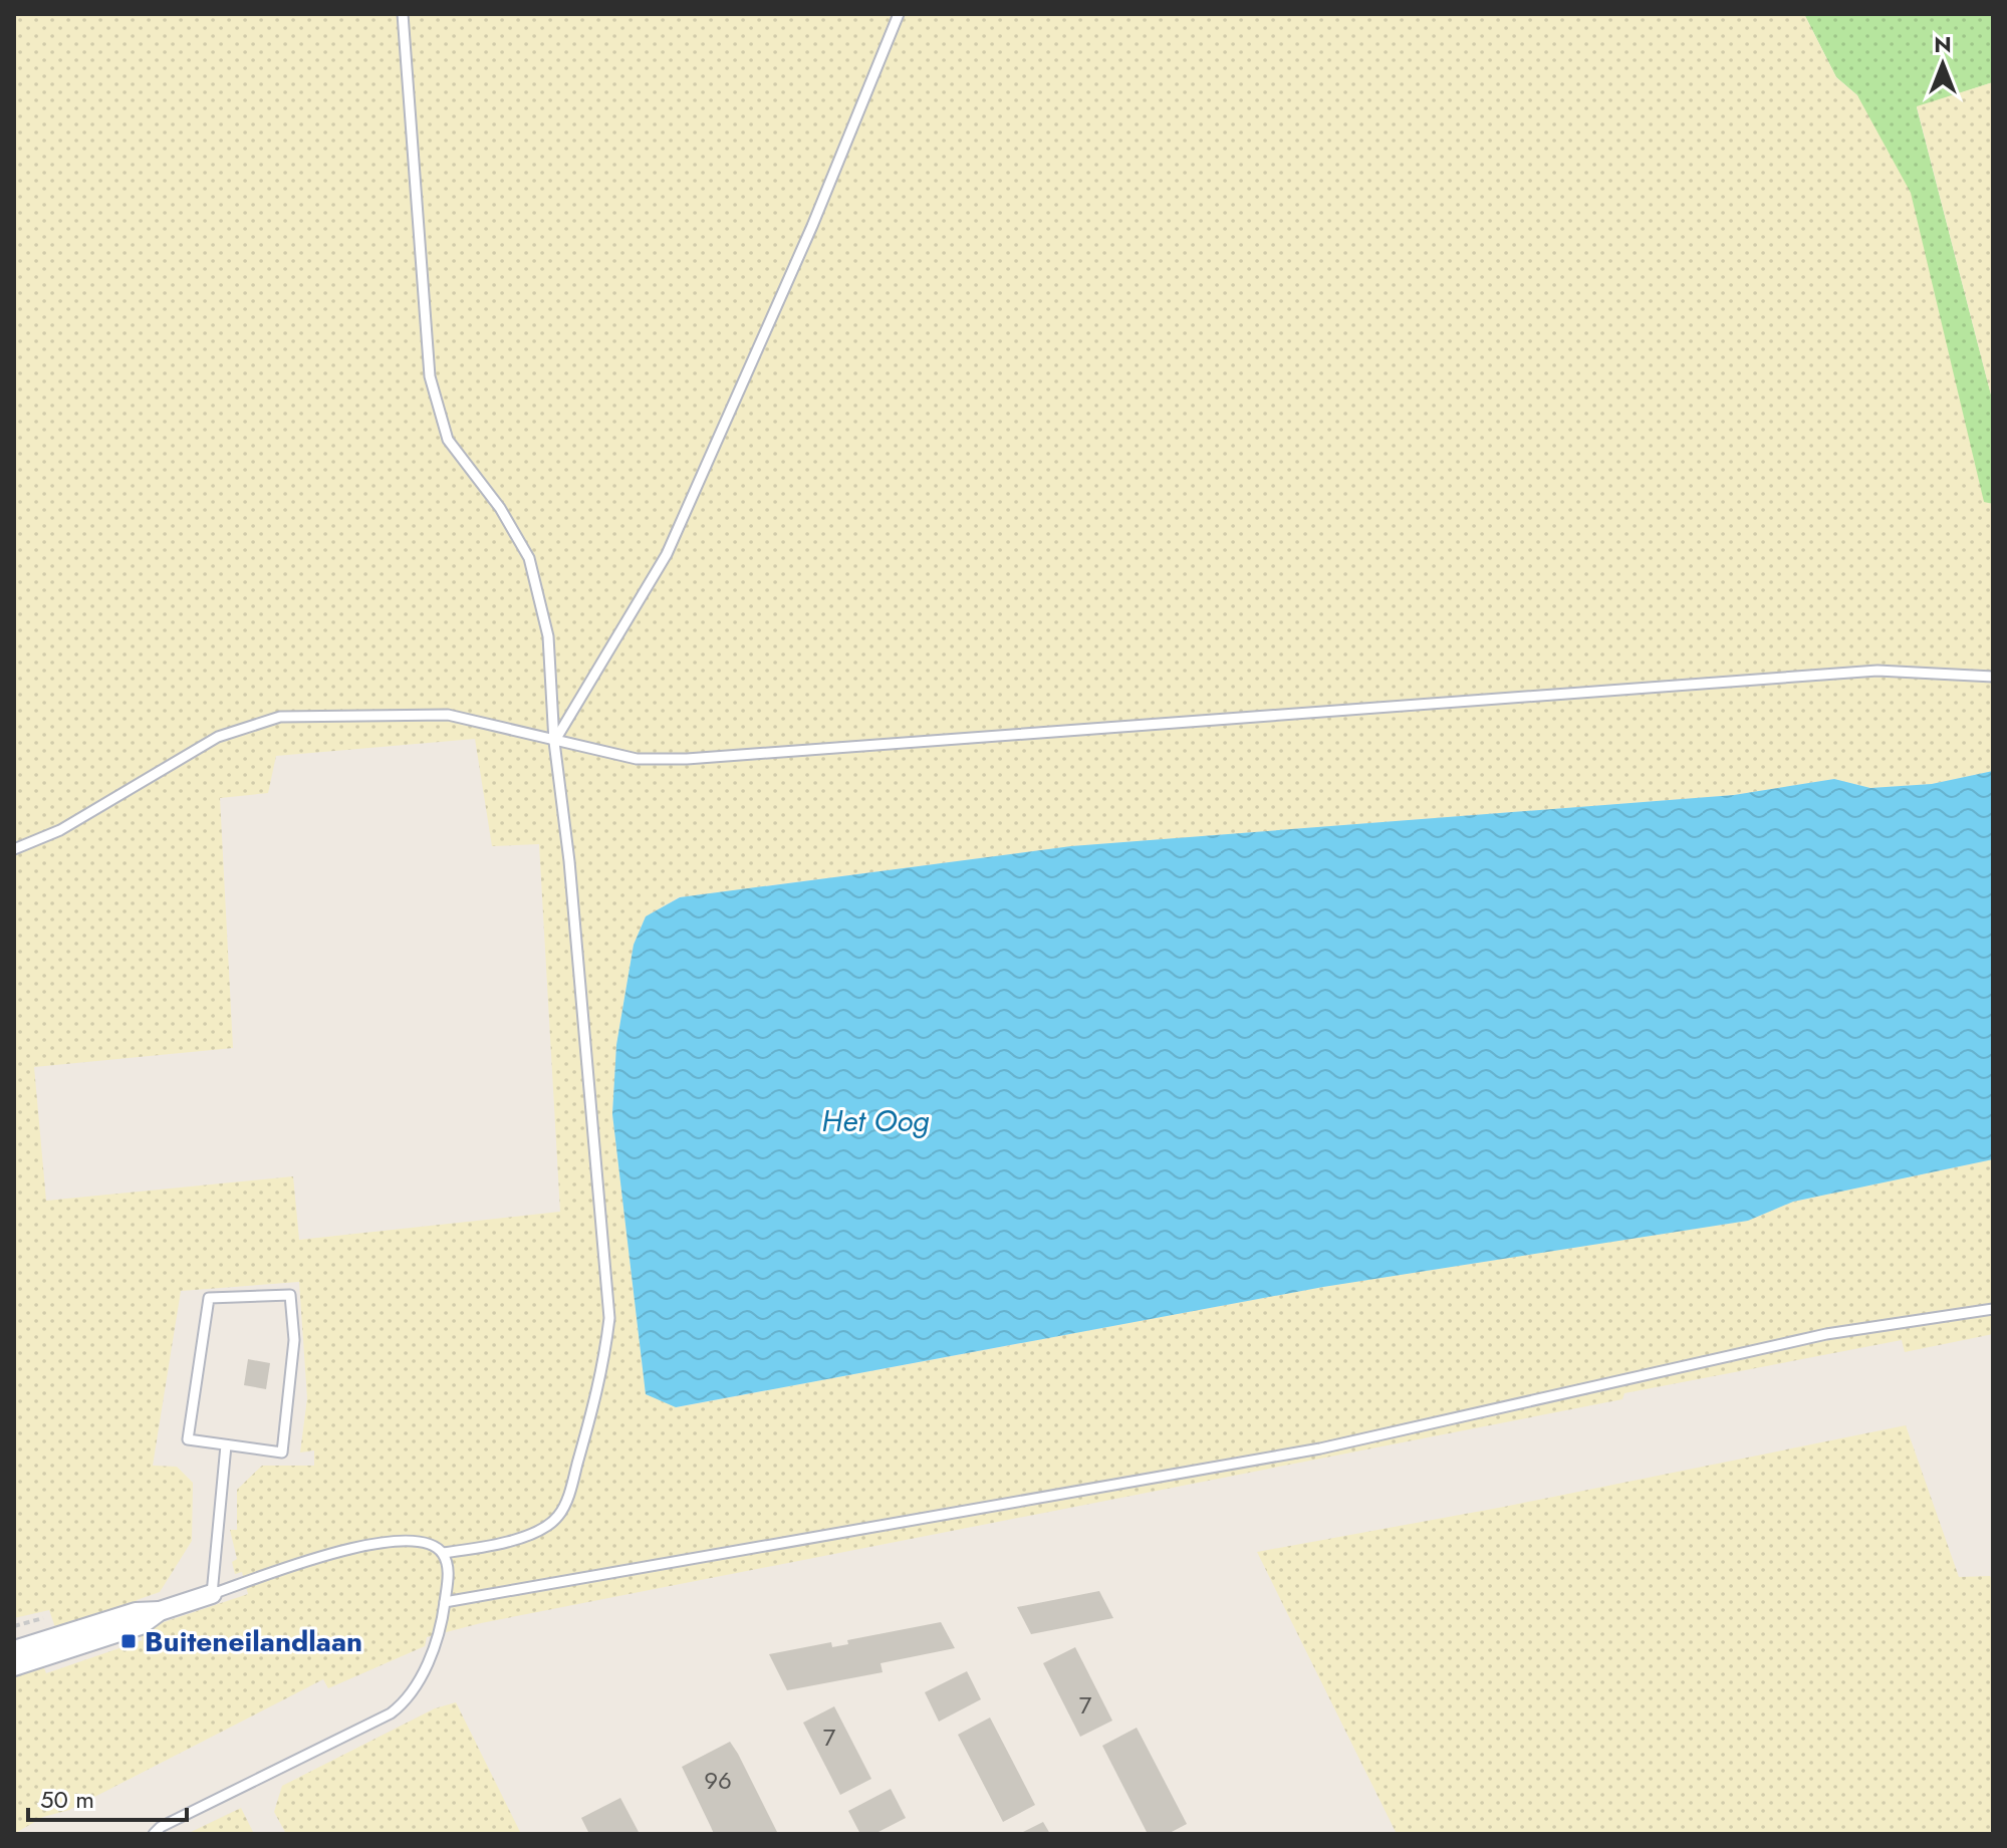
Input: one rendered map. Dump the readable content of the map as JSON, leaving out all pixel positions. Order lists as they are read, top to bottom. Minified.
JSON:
{"water":["Het Oog"],"places":{"transit":["Buiteneilandlaan"]},"house_numbers":["7","7","96"],"scale_bar":"50 m","north":"top"}
